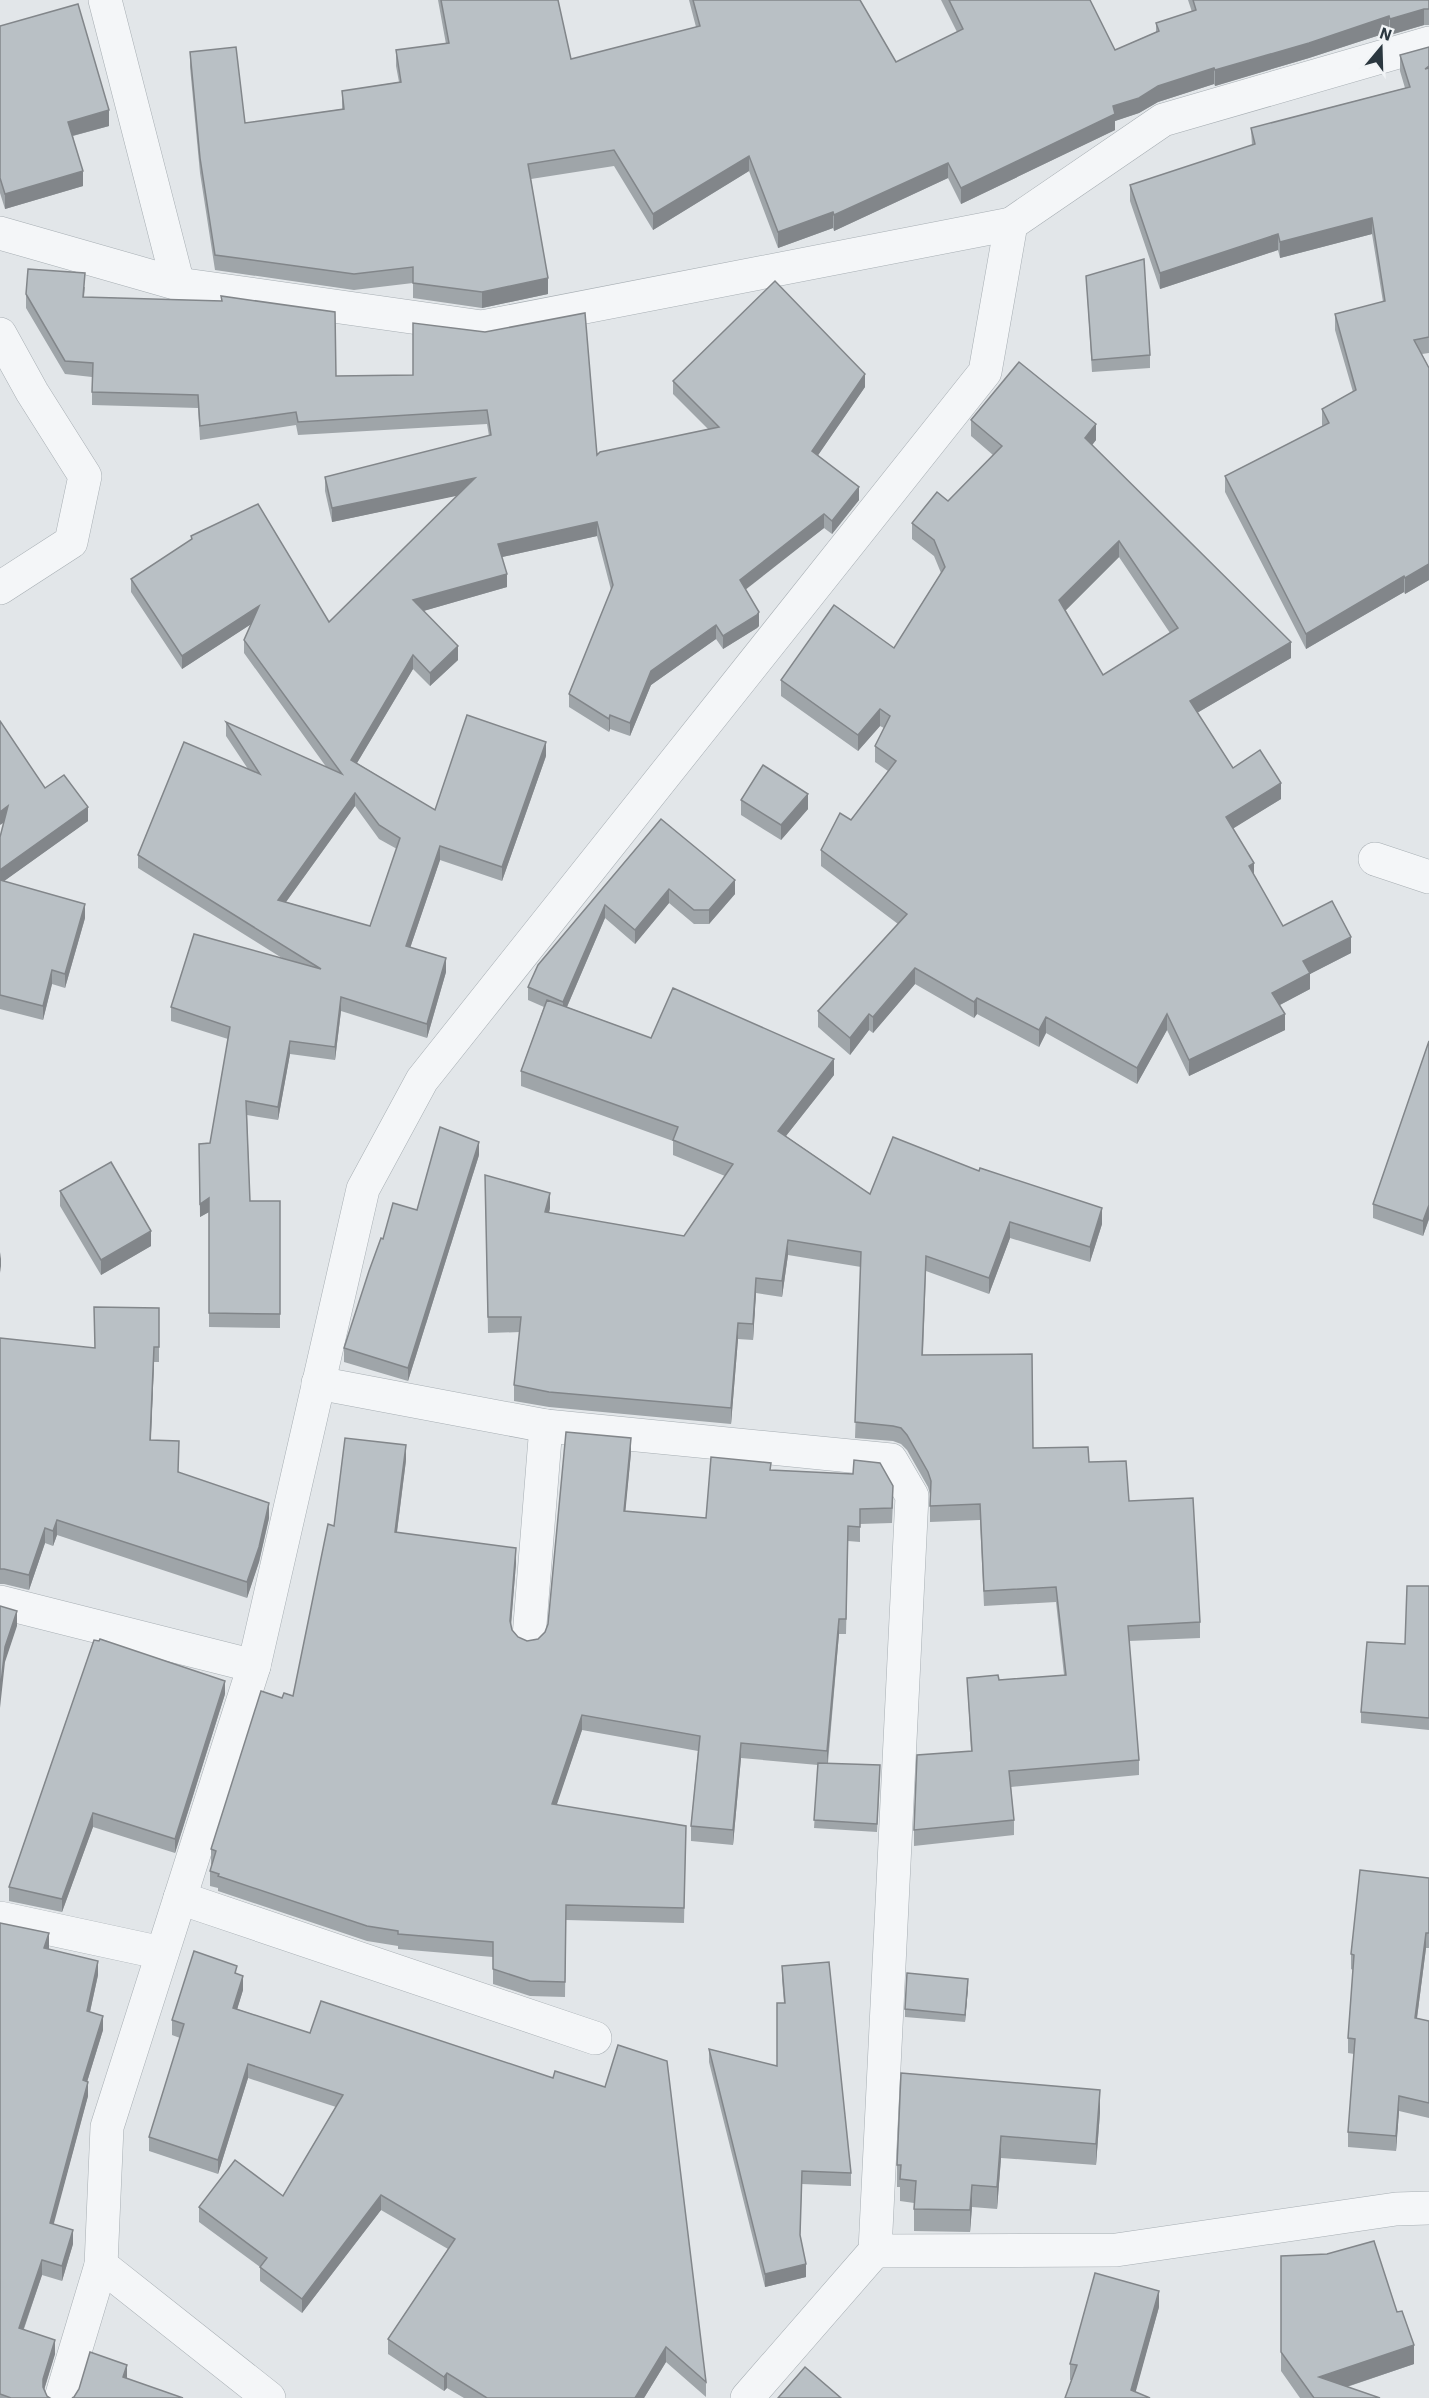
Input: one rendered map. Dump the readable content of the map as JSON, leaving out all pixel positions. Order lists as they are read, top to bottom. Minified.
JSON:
{"north":"top"}
